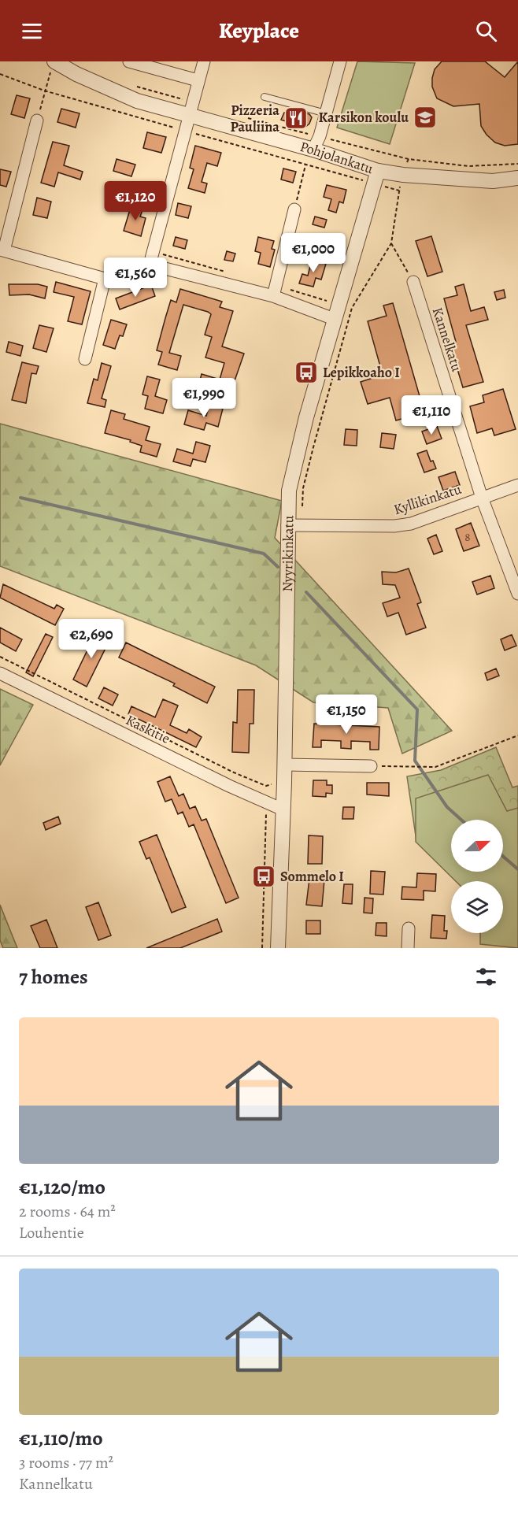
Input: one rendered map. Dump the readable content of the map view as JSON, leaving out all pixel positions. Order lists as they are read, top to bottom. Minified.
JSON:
{"streets":{"street":["Pohjolankatu","Kannelkatu","Kyllikinkatu","Nyyrikinkatu","Kaskitie"]},"crossings":[["Pohjolankatu","Nyyrikinkatu"],["Kannelkatu","Kyllikinkatu"],["Kyllikinkatu","Nyyrikinkatu"],["Nyyrikinkatu","Kaskitie"]],"places":{"school or university":["Karsikon koulu"],"restaurant":["Pizzeria Pauliina"],"bus stop":["Lepikkoaho I","Sommelo I"]},"house_numbers":["8"],"north":"right","page":{"header":"Keyplace","price":["€1,120","€1,000","€1,560","€1,990","€1,110","€2,690","€1,150"],"heading":"7 homes","list":[{"name":"€1,120/mo","note":"2 rooms · 64 m² · Louhentie"},{"name":"€1,110/mo","note":"3 rooms · 77 m² · Kannelkatu"}]}}
